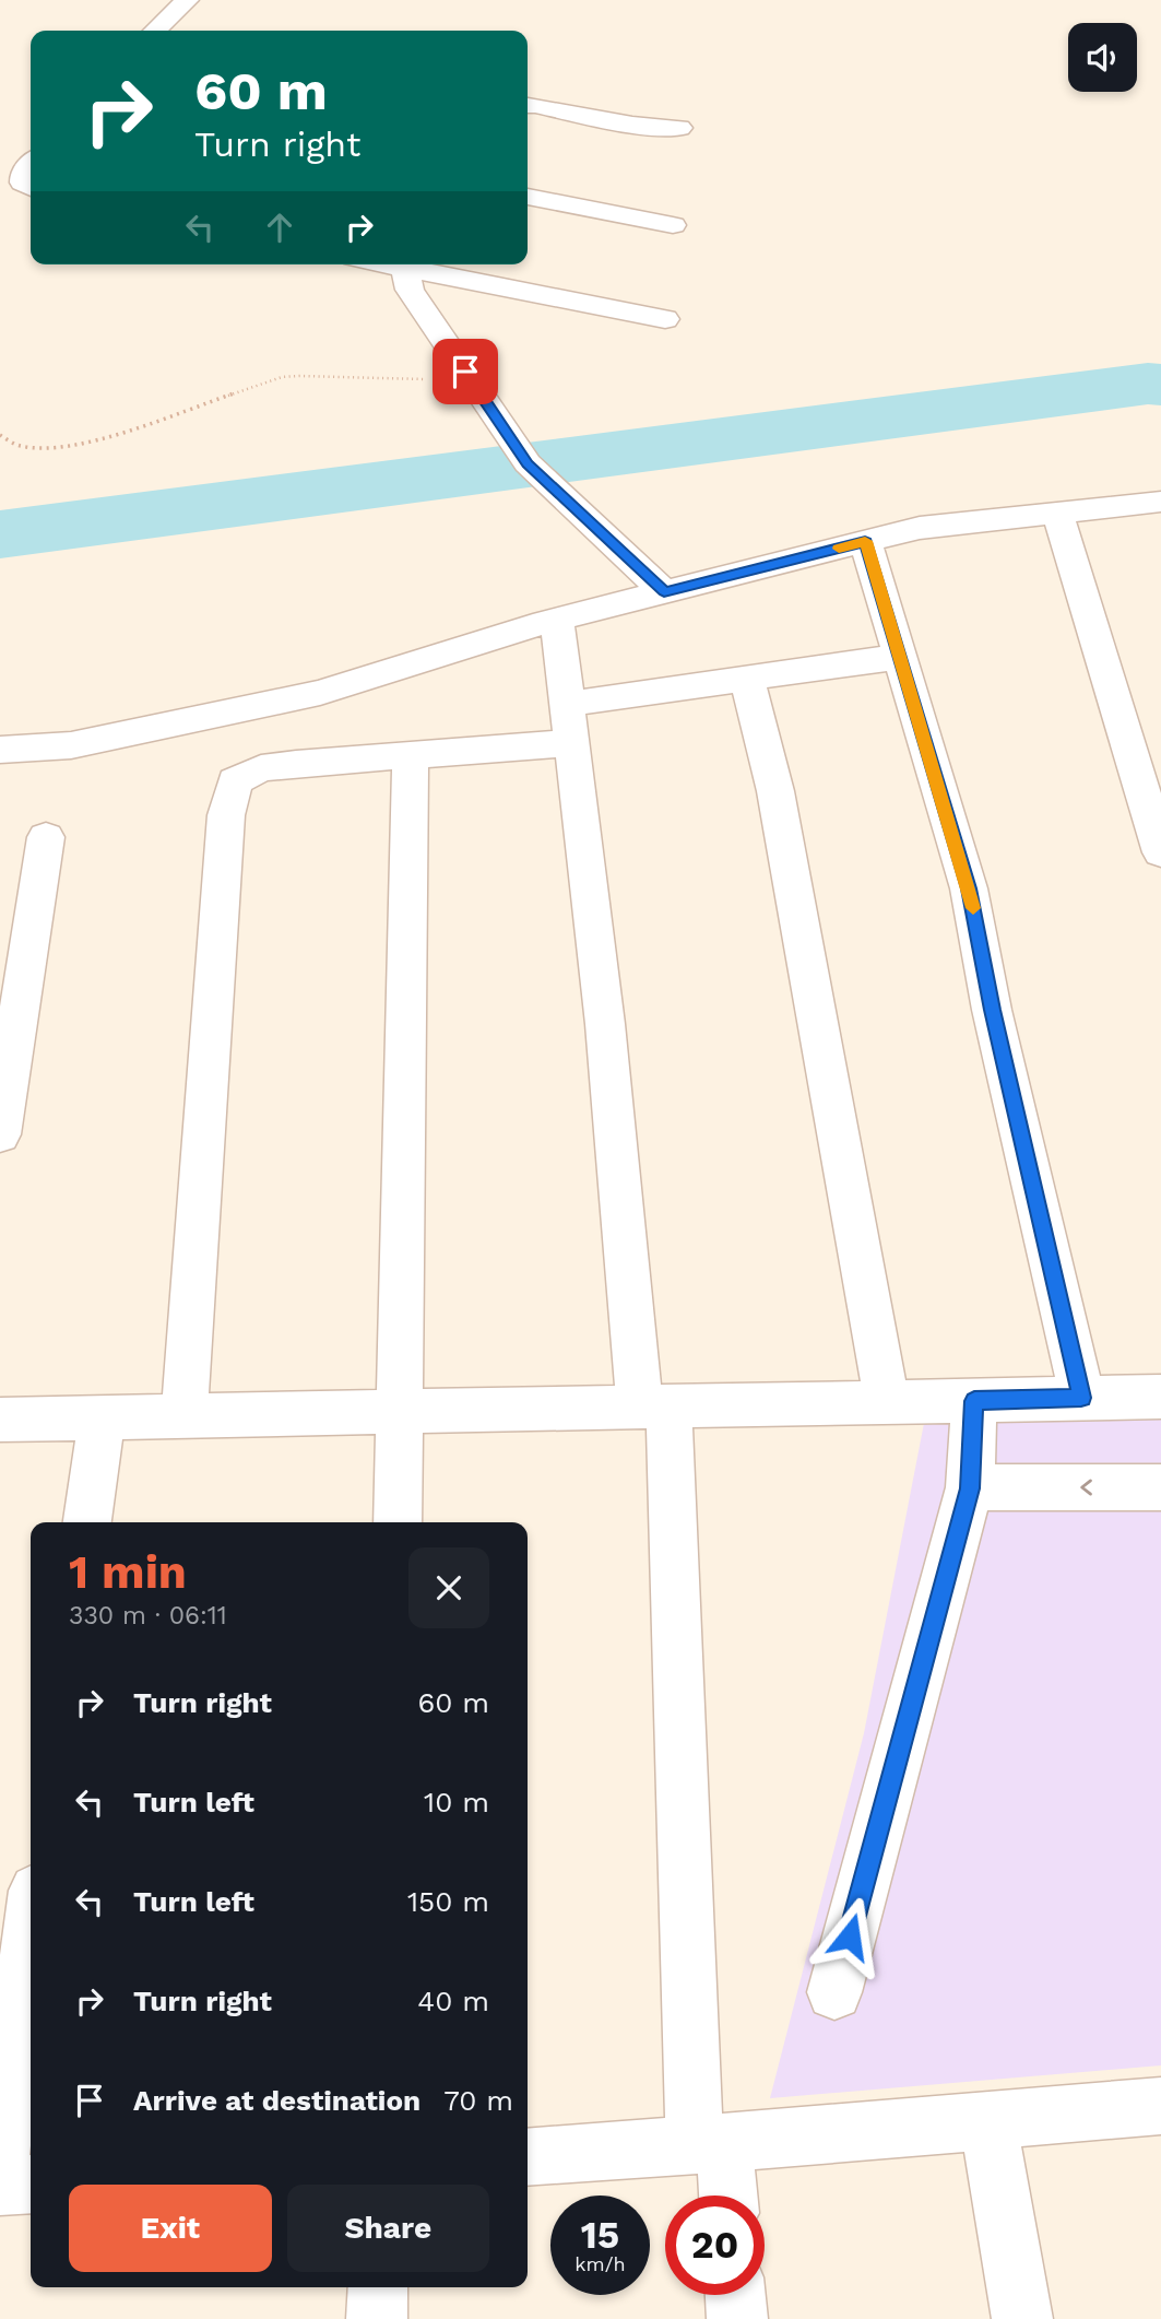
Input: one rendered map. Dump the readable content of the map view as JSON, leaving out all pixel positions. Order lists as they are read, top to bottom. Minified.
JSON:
{"page":{"turn":["60 m","Turn right"],"heading":["1 min","330 m · 06:11"],"list":[{"name":"Turn right","value":"60 m"},{"name":"Turn left","value":"10 m"},{"name":"Turn left","value":"150 m"},{"name":"Turn right","value":"40 m"},{"name":"Arrive at destination","value":"70 m"}],"buttons":["Exit","Share"],"speed":"15 km/h","limit":"20"}}
